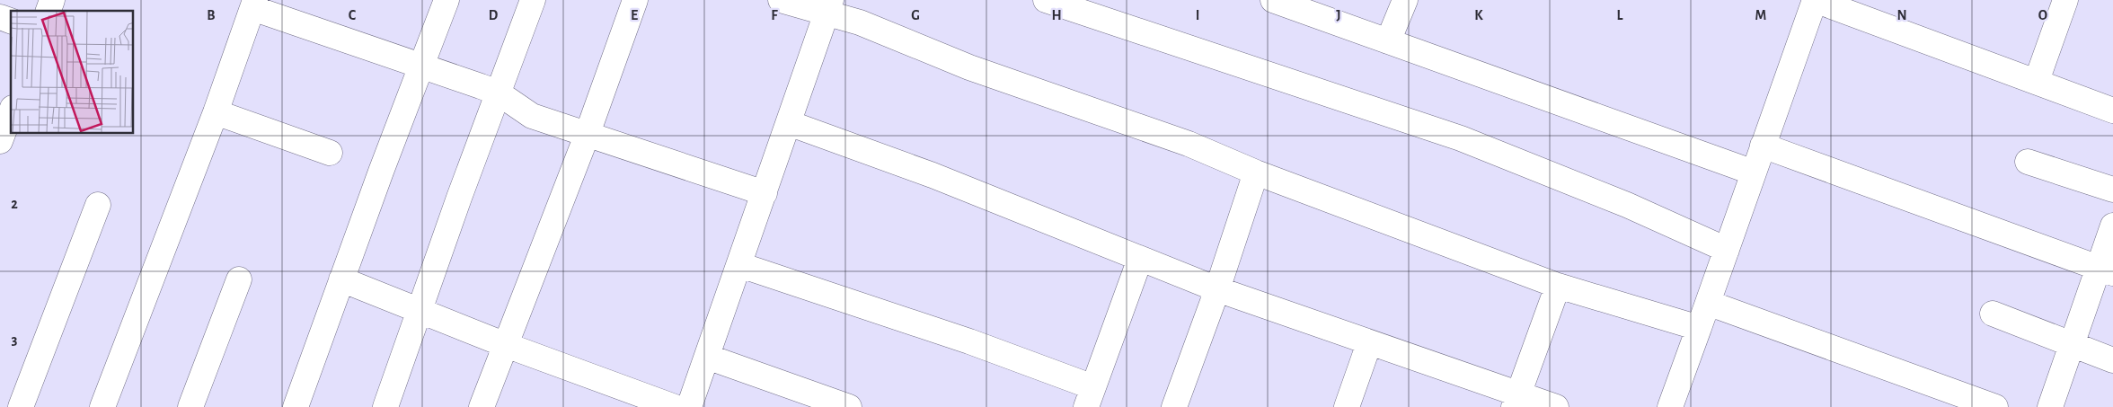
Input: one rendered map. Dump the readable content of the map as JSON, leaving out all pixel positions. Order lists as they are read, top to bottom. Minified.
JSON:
{"grid":{"columns":["B","C","D","E","F","G","H","I","J","K","L","M","N","O"],"rows":["2","3"]}}
